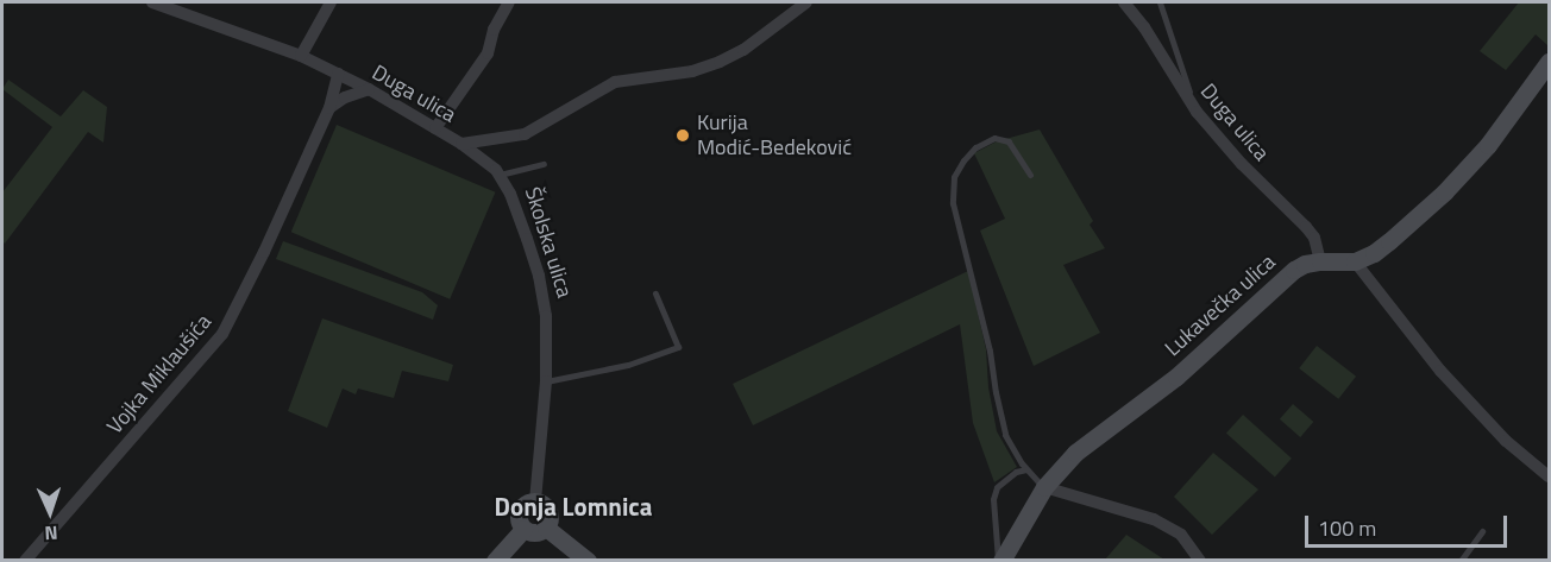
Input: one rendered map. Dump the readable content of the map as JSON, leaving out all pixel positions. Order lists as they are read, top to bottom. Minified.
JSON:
{"streets":{"street":["Duga ulica","Školska ulica","Lukavečka ulica","Vojka Miklaušića"]},"crossings":[["Duga ulica","Školska ulica"],["Duga ulica","Lukavečka ulica"],["Duga ulica","Vojka Miklaušića"]],"districts":["Donja Lomnica"],"places":["Kurija Modić-Bedeković"],"scale_bar":"100 m","north":"bottom"}
